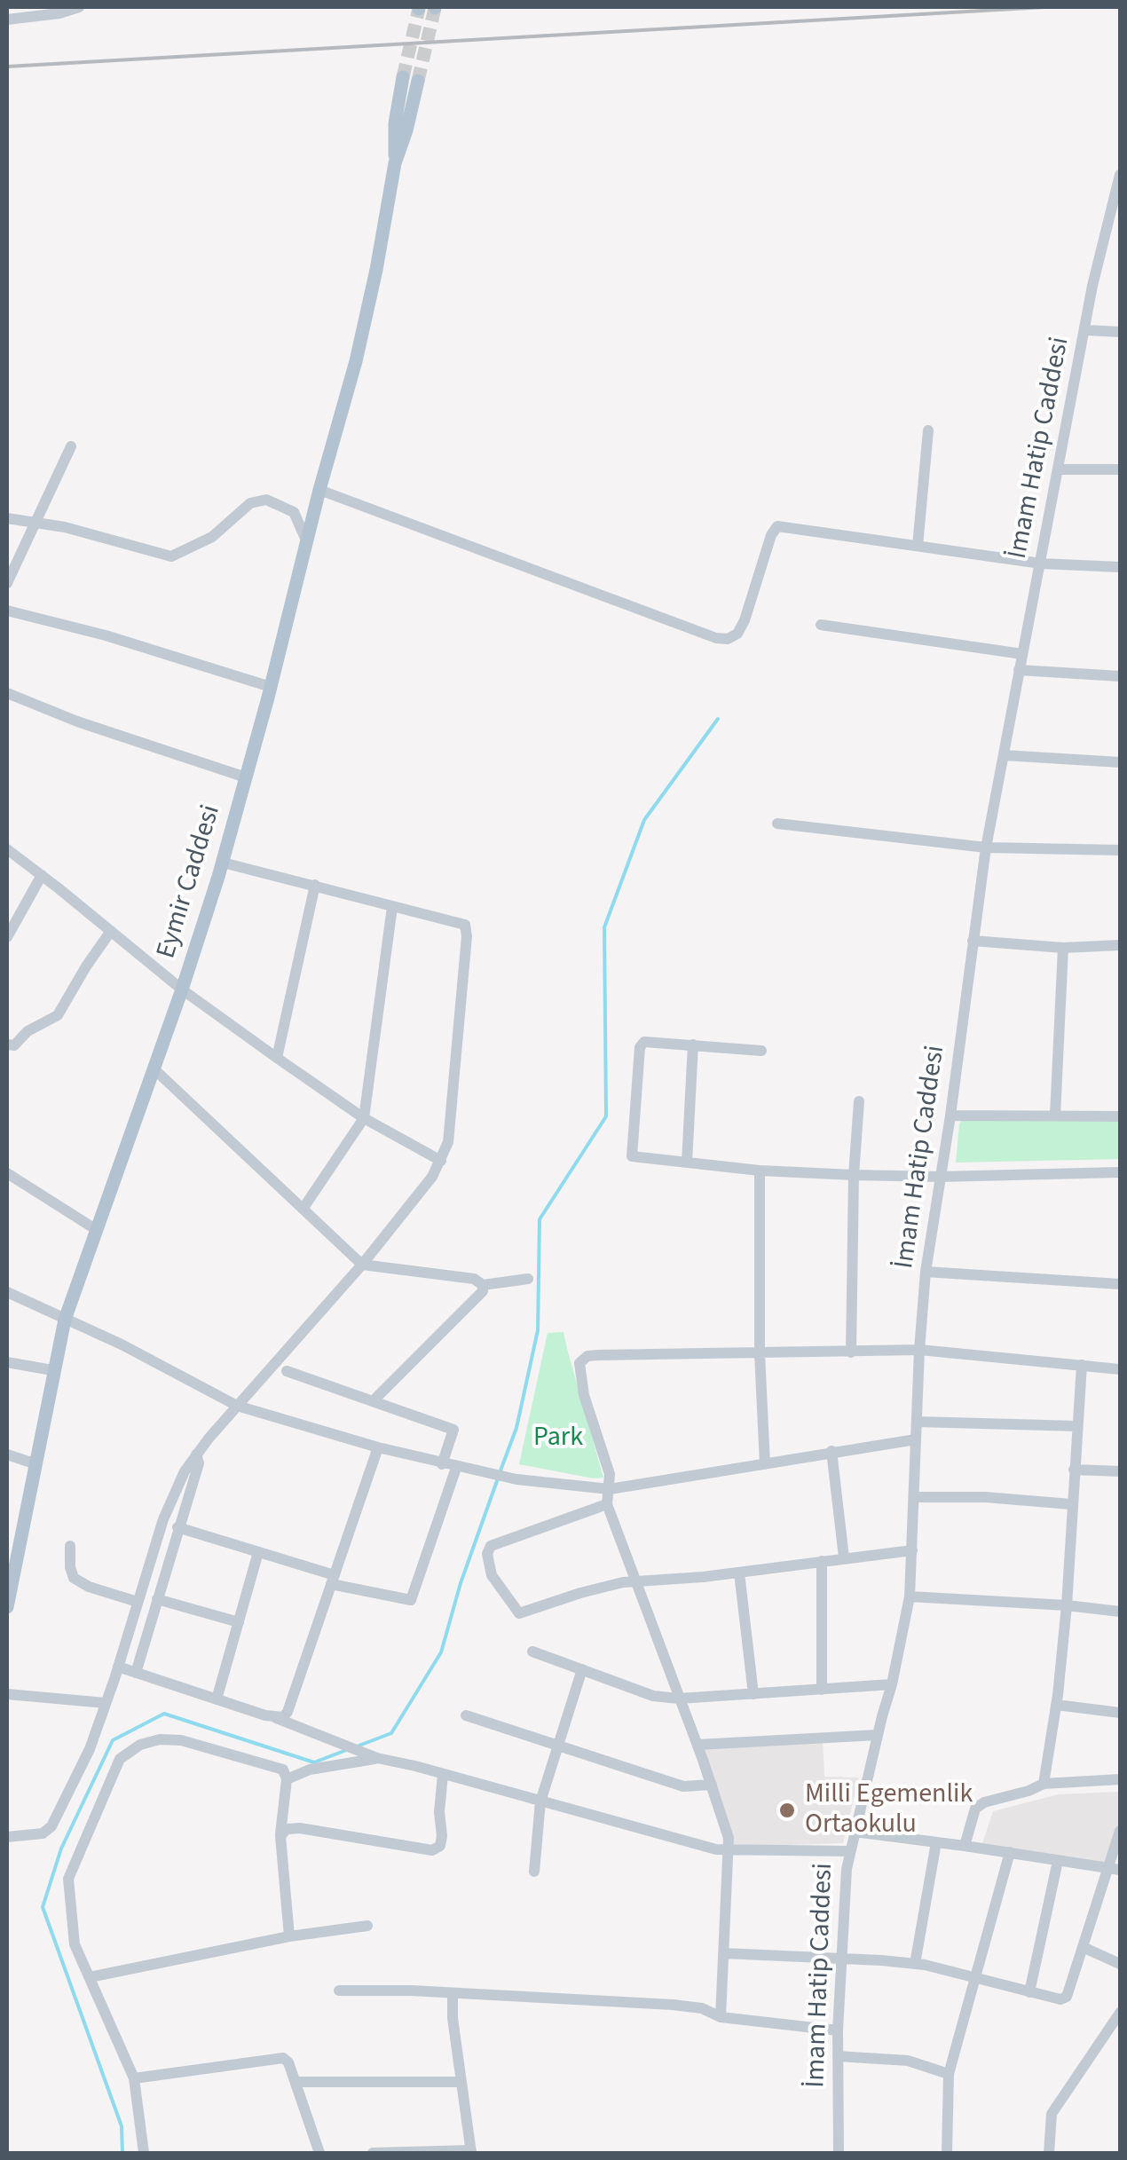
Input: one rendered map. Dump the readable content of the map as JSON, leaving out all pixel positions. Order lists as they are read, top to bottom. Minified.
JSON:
{"streets":{"main road":["Eymir Caddesi"],"street":["İmam Hatip Caddesi"]},"parks":["Park"],"places":["Milli Egemenlik Ortaokulu"]}
